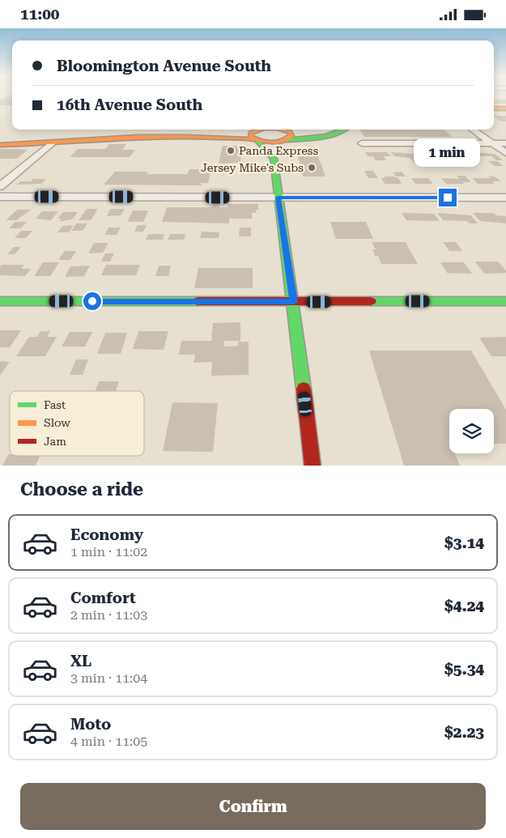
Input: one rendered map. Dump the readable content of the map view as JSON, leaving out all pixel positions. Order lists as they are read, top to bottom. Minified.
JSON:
{"places":["Panda Express","Jersey Mike's Subs"],"legend":["Fast","Slow","Jam"],"page":{"status":"11:00","banner":["Bloomington Avenue South","16th Avenue South"],"bubble":"1 min","heading":"Choose a ride","list":[{"name":"Economy","note":"1 min · 11:02","value":"$3.14"},{"name":"Comfort","note":"2 min · 11:03","value":"$4.24"},{"name":"XL","note":"3 min · 11:04","value":"$5.34"},{"name":"Moto","note":"4 min · 11:05","value":"$2.23"}],"buttons":"Confirm"}}
